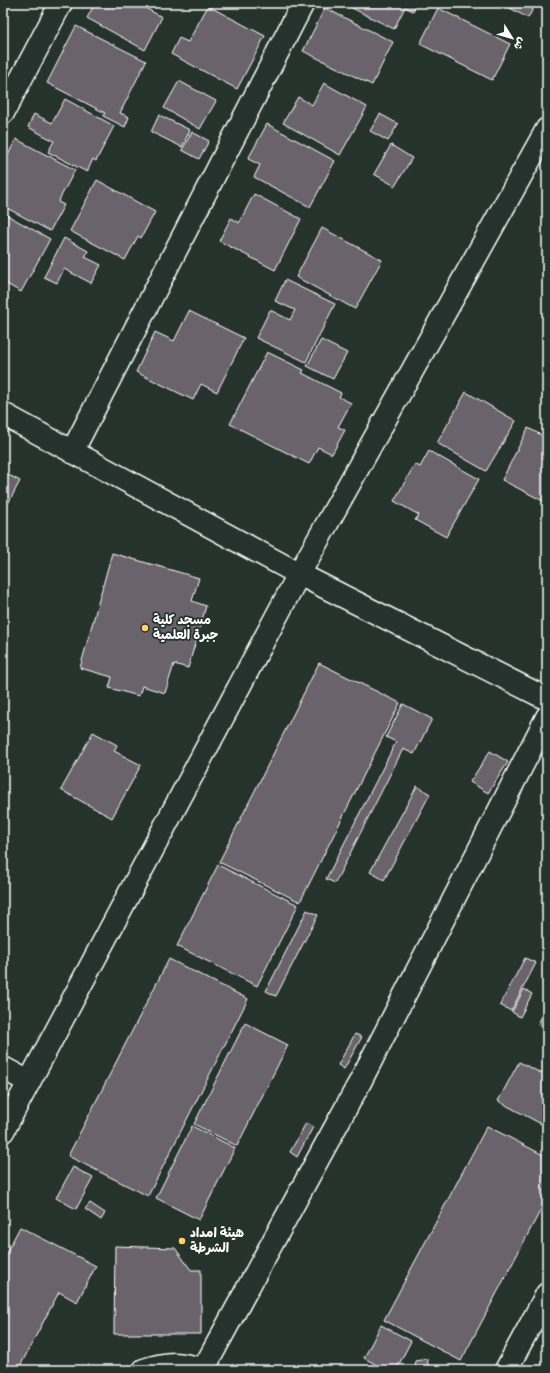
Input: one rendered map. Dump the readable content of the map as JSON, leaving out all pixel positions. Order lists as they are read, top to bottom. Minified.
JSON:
{"places":["مسجد كلية جبرة العلمية","هيئة امداد الشرطة"],"north":"bottom right"}
